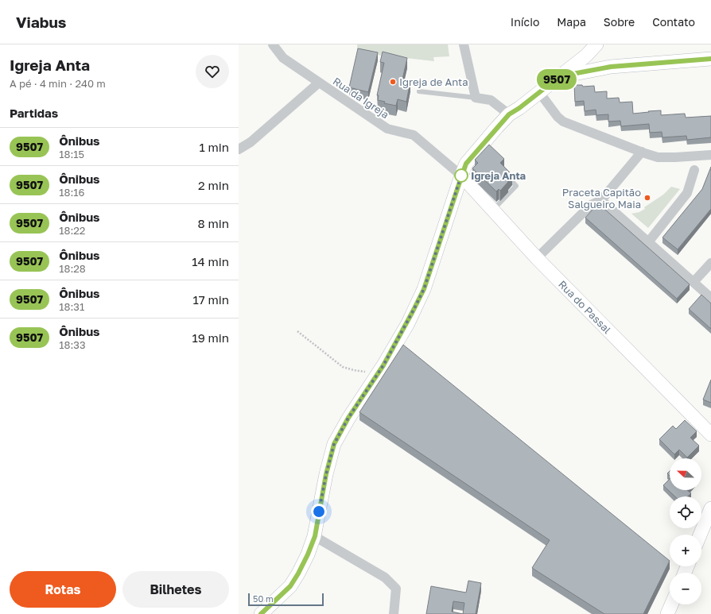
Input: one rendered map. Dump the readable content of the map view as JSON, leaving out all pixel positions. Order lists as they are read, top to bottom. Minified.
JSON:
{"streets":{"street":["Rua da Igreja","Rua do Passal"]},"crossings":[["Rua da Igreja","Rua do Passal"]],"places":["Igreja de Anta","Igreja Anta","Praceta Capitão Salgueiro Maia"],"lines":["bus line 9507"],"scale_bar":"50 m","north":"left","page":{"header":"Viabus","nav":["Início","Mapa","Sobre","Contato"],"heading":[["Igreja Anta","A pé · 4 min · 240 m"],"Partidas"],"on_map":"9507","list":[{"mark":"9507","name":"Ônibus","note":"18:15","value":"1 min"},{"mark":"9507","name":"Ônibus","note":"18:16","value":"2 min"},{"mark":"9507","name":"Ônibus","note":"18:22","value":"8 min"},{"mark":"9507","name":"Ônibus","note":"18:28","value":"14 min"},{"mark":"9507","name":"Ônibus","note":"18:31","value":"17 min"},{"mark":"9507","name":"Ônibus","note":"18:33","value":"19 min"}],"map_buttons":["+","−"],"buttons":["Rotas","Bilhetes"],"scale":"50 m"}}
